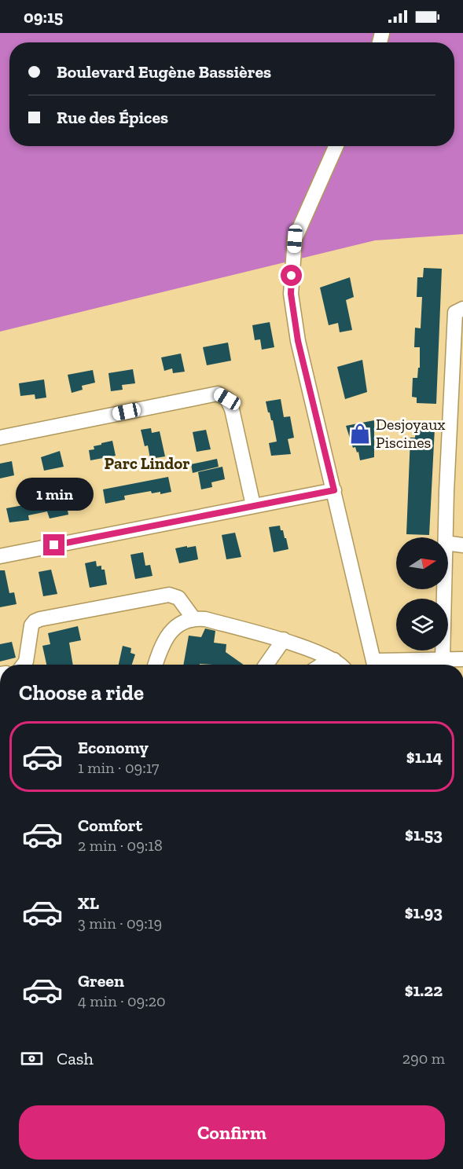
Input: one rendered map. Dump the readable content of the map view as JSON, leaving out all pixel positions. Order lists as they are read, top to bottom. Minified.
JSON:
{"districts":["Parc Lindor"],"places":{"shop":["Desjoyaux Piscines"]},"north":"right","page":{"status":"09:15","banner":["Boulevard Eugène Bassières","Rue des Épices"],"bubble":"1 min","heading":"Choose a ride","list":[{"name":"Economy","note":"1 min · 09:17","value":"$1.14"},{"name":"Comfort","note":"2 min · 09:18","value":"$1.53"},{"name":"XL","note":"3 min · 09:19","value":"$1.93"},{"name":"Green","note":"4 min · 09:20","value":"$1.22"}],"pay":["Cash","290 m"],"buttons":"Confirm"}}
